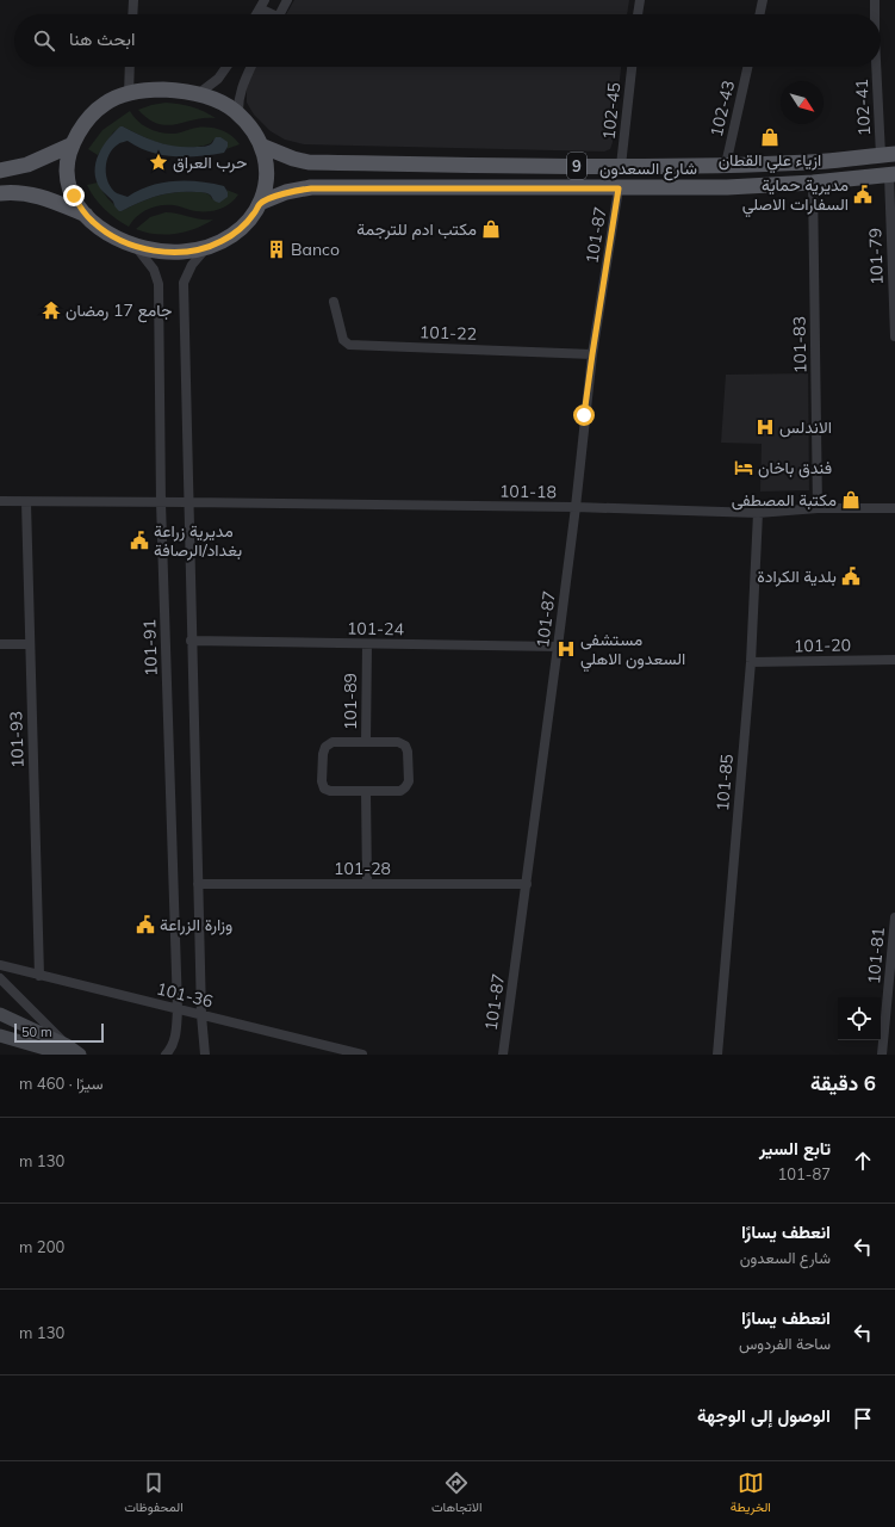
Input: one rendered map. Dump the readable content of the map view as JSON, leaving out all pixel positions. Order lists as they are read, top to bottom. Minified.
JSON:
{"streets":{"main road":["9","شارع السعدون"],"street":["102-41","102-43","102-45","101-87","101-79","101-22","101-83","101-18","101-24","101-20","101-91","101-89","101-93","101-85","101-28","101-81","101-36"]},"crossings":[["102-41","شارع السعدون"],["102-43","شارع السعدون"],["102-45","شارع السعدون"],["شارع السعدون","101-87"],["شارع السعدون","101-79"],["شارع السعدون","101-83"],["101-87","101-22"],["101-87","101-18"],["101-87","101-24"],["101-87","101-28"],["101-83","101-18"],["101-18","101-91"],["101-18","101-93"],["101-18","101-85"],["101-24","101-89"],["101-20","101-85"],["101-91","101-36"],["101-93","101-36"]],"places":{"shop":["ازياء علي القطان","مكتب ادم للترجمة","مكتبة المصطفى"],"place":["حرب العراق"],"public building":["مديرية حماية السفارات الاصلي","مديرية زراعة بغداد/الرصافة","بلدية الكرادة","وزارة الزراعة"],"building":["Banco"],"temple":["جامع 17 رمضان"],"hospital":["الاندلس","مستشفى السعدون الاهلي"],"hotel":["فندق باخان"]},"scale_bar":"50 m","north":"bottom right","page":{"search":"ابحث هنا","scale":"50 m","heading":["6 دقيقة","سيرًا · 460 m"],"list":[["تابع السير","101-87","130 m"],["انعطف يسارًا","شارع السعدون","200 m"],["انعطف يسارًا","ساحة الفردوس","130 m"],"الوصول إلى الوجهة"],"nav":["الخريطة","الاتجاهات","المحفوظات"]}}
